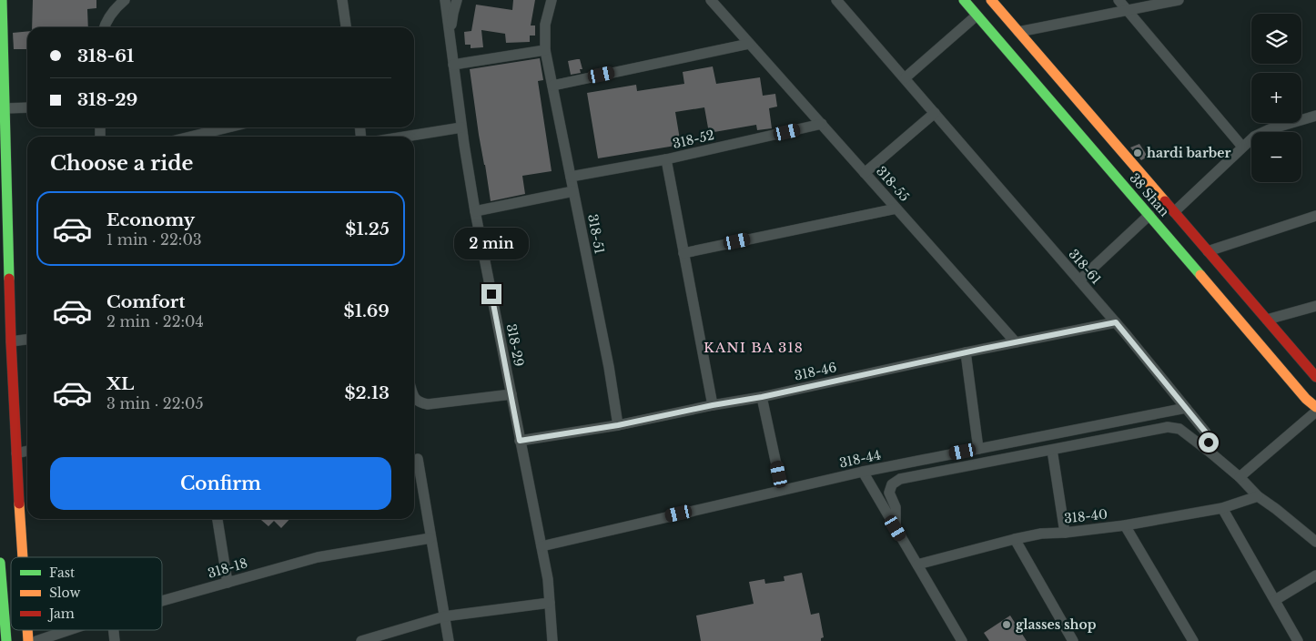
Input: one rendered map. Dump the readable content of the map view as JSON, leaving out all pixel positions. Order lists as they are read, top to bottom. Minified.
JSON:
{"streets":{"street":["318-52","318-55","38 Shan","318-51","318-61","318-29","318-46","318-44","318-40","318-18"]},"crossings":[["318-52","318-55"],["318-52","318-51"],["318-55","318-46"],["318-51","318-46"],["318-61","318-46"],["318-61","318-44"],["318-29","318-46"],["318-29","318-44"]],"districts":["KANI BA 318"],"places":["hardi barber","glasses shop"],"legend":["Fast","Slow","Jam"],"page":{"map_buttons":["+","−"],"banner":["318-61","318-29"],"heading":"Choose a ride","list":[{"name":"Economy","note":"1 min · 22:03","value":"$1.25"},{"name":"Comfort","note":"2 min · 22:04","value":"$1.69"},{"name":"XL","note":"3 min · 22:05","value":"$2.13"}],"bubble":"2 min","buttons":"Confirm"}}
